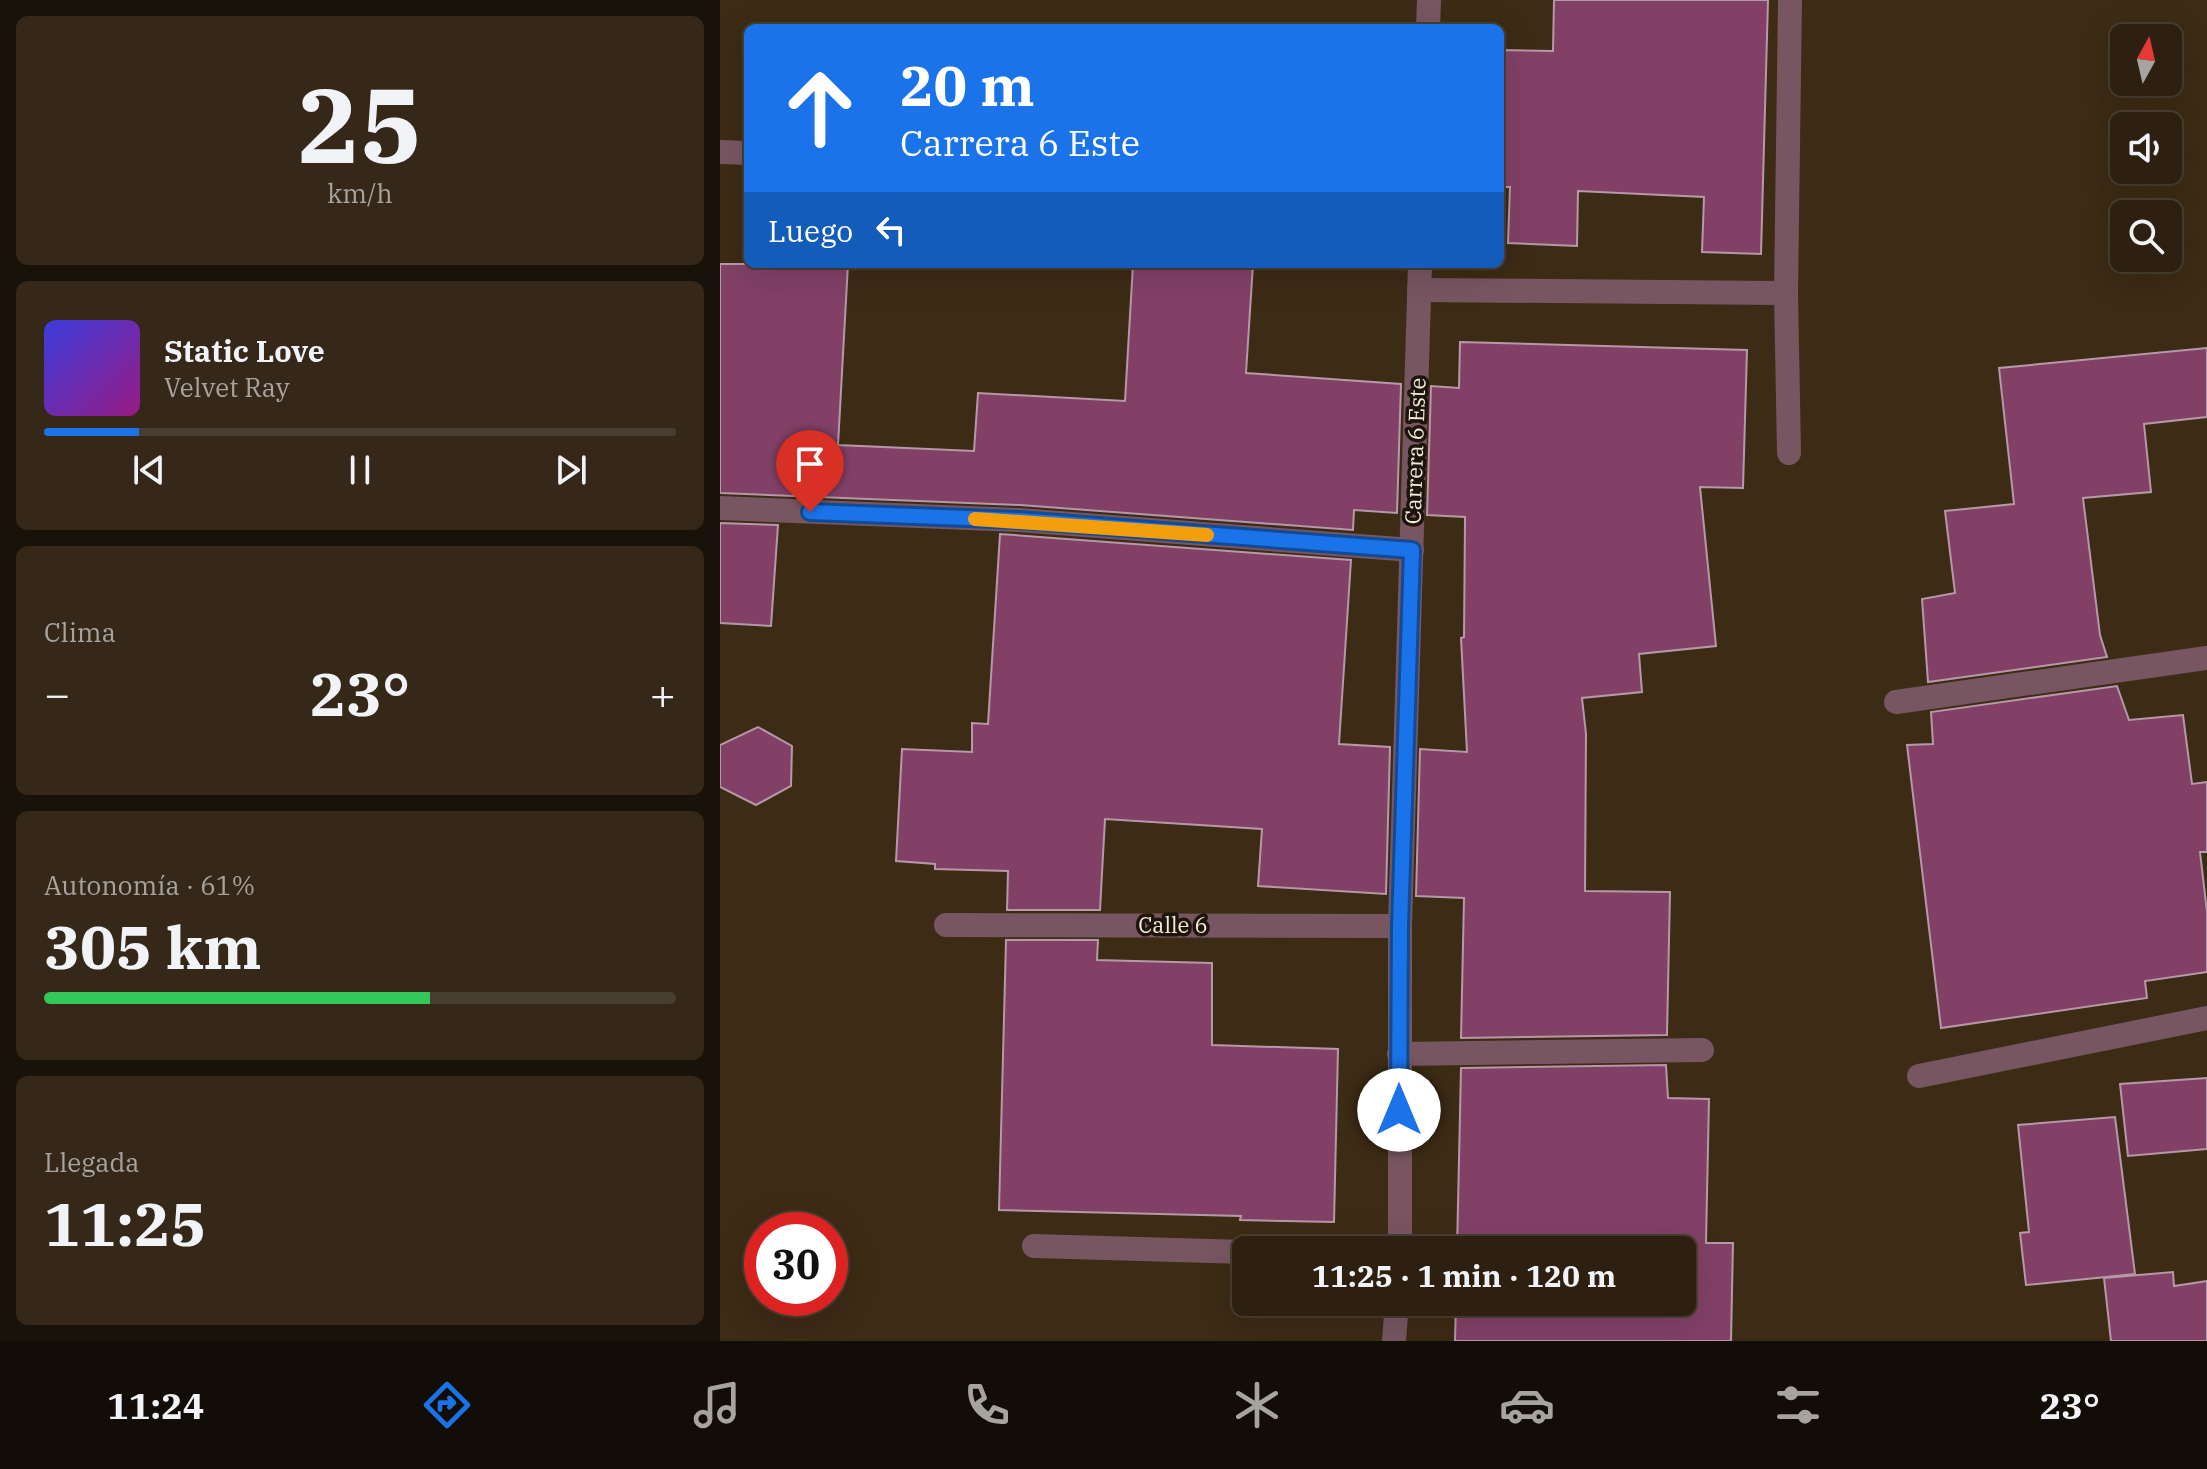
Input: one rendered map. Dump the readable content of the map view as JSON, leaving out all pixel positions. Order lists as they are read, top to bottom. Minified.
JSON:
{"streets":{"street":["Carrera 6 Este","Calle 6"]},"crossings":[["Carrera 6 Este","Calle 6"]],"north":"top","page":{"tile":[["25","km/h"],"Clima",["Autonomía · 61%","305 km"],["Llegada","11:25"]],"turn":["20 m","Carrera 6 Este"],"then":"Luego","song":["Static Love","Velvet Ray"],"heat":["−","23°","+"],"limit":"30","trip":"11:25 · 1 min · 120 m","tabs":["11:24","23°"]}}
